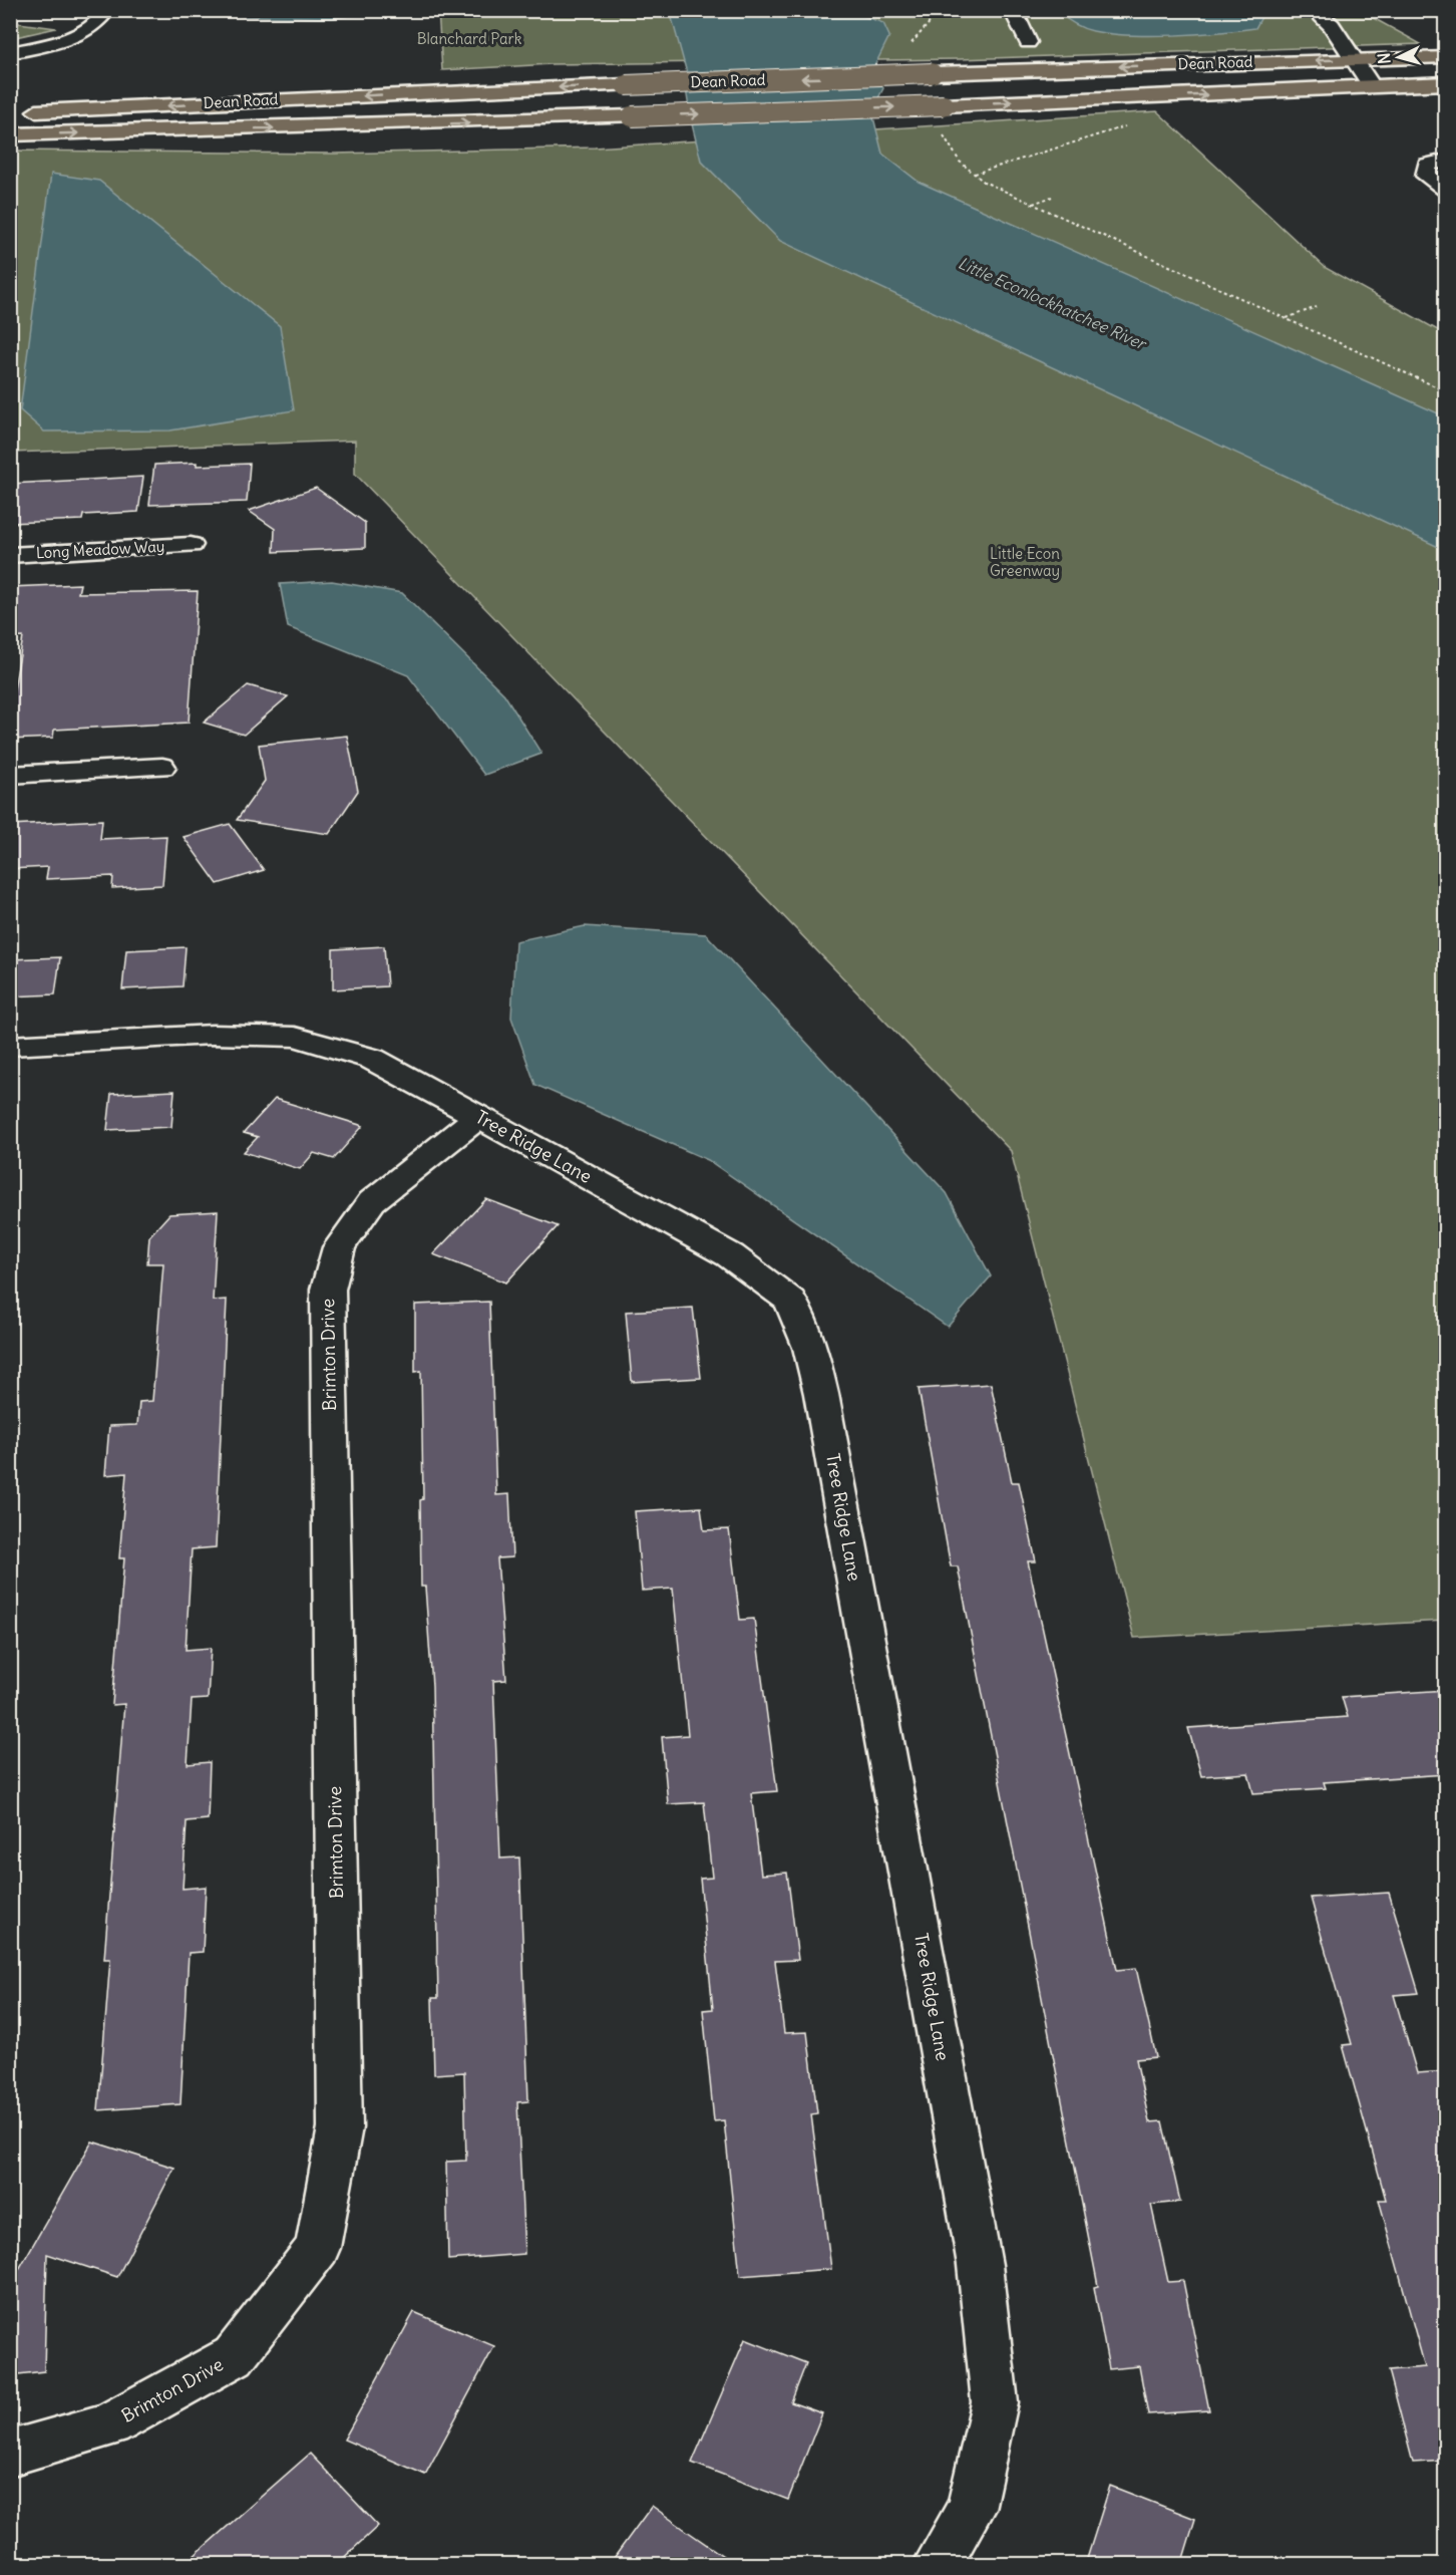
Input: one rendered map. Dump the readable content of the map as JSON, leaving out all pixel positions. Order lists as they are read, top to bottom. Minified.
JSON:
{"streets":{"main road":["Dean Road"],"street":["Long Meadow Way","Tree Ridge Lane","Brimton Drive"]},"crossings":[["Tree Ridge Lane","Brimton Drive"]],"water":["Little Econlockhatchee River"],"parks":["Blanchard Park","Little Econ Greenway"],"north":"left"}
